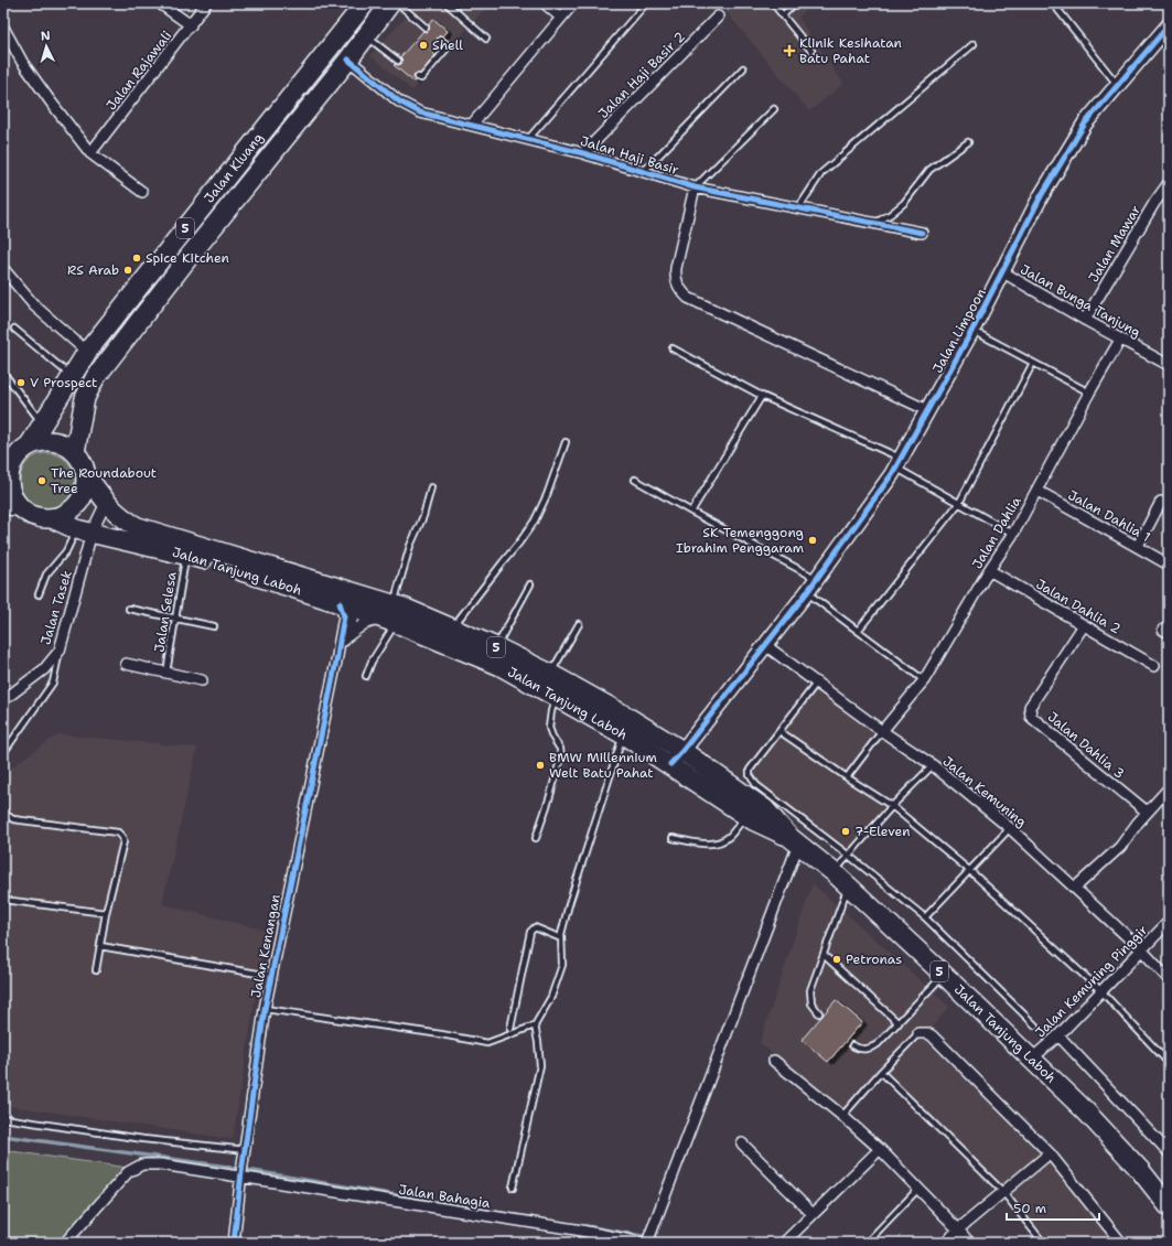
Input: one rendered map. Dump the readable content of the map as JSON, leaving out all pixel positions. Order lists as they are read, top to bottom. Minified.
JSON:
{"streets":{"highway":["Jalan Kluang","5","Jalan Tanjung Laboh"],"street":["Jalan Rajawali","Jalan Haji Basir 2","Jalan Haji Basir","Jalan Mawar","Jalan Bunga Tanjung","Jalan Limpoon","Jalan Dahlia 1","Jalan Dahlia","Jalan Dahlia 2","Jalan Tasek","Jalan Dahlia 3","Jalan Kemuning","Jalan Kenangan","Jalan Kemuning Pinggir","Jalan Bahagia"],"lane":["Jalan Selesa"]},"crossings":[["Jalan Haji Basir 2","Jalan Haji Basir"],["Jalan Haji Basir","Jalan Kluang"],["Jalan Kluang","5"],["Jalan Kluang","Jalan Tanjung Laboh"],["5","Jalan Tanjung Laboh"],["Jalan Mawar","Jalan Bunga Tanjung"],["Jalan Bunga Tanjung","Jalan Limpoon"],["Jalan Bunga Tanjung","Jalan Dahlia"],["Jalan Limpoon","Jalan Tanjung Laboh"],["Jalan Limpoon","Jalan Kemuning"],["Jalan Dahlia 1","Jalan Dahlia"],["Jalan Dahlia","Jalan Dahlia 2"],["Jalan Dahlia","Jalan Kemuning"],["Jalan Tanjung Laboh","Jalan Tasek"],["Jalan Tanjung Laboh","Jalan Selesa"],["Jalan Tanjung Laboh","Jalan Kenangan"],["Jalan Tanjung Laboh","Jalan Kemuning Pinggir"],["Jalan Dahlia 2","Jalan Dahlia 3"],["Jalan Kemuning","Jalan Kemuning Pinggir"],["Jalan Kenangan","Jalan Bahagia"]],"places":{"other":["Shell","Spice Kitchen","RS Arab","V Prospect","The Roundabout Tree","SK Temenggong Ibrahim Penggaram","BMW Millennium Welt Batu Pahat","7-Eleven","Petronas"],"health":["Klinik Kesihatan Batu Pahat"]},"scale_bar":"50 m","north":"top"}
